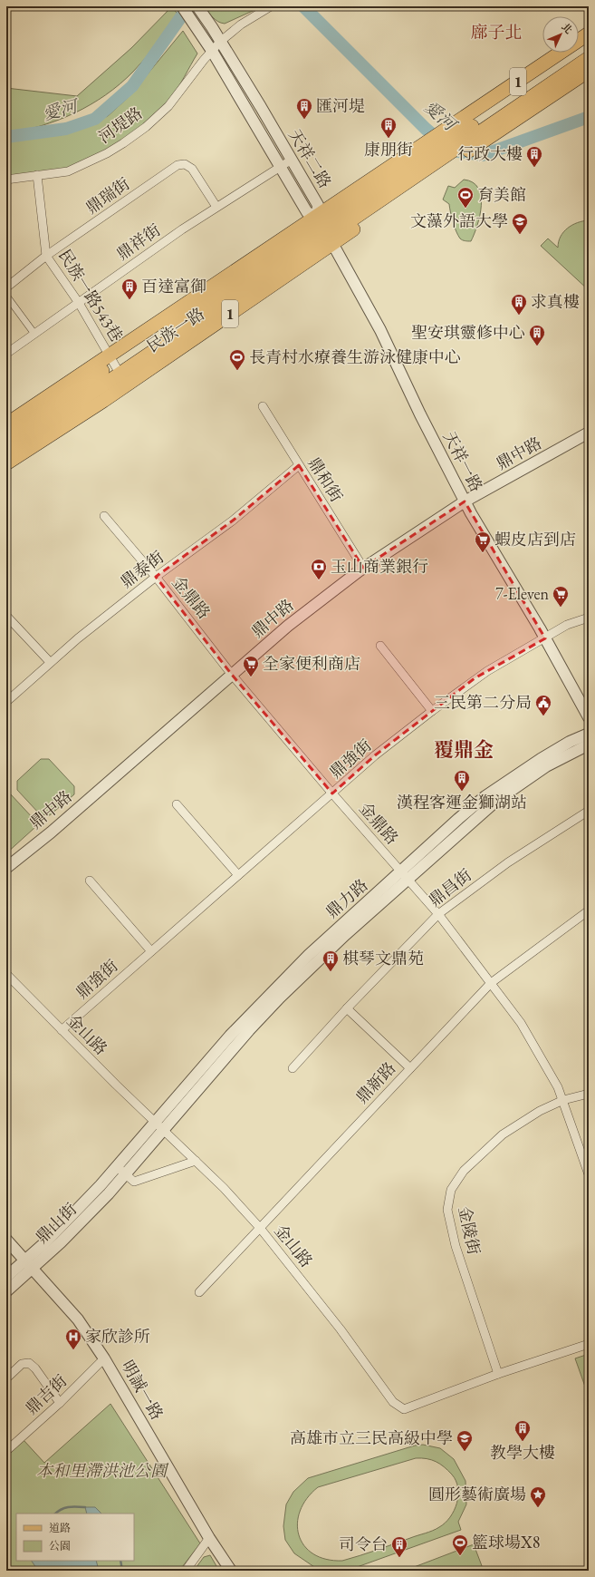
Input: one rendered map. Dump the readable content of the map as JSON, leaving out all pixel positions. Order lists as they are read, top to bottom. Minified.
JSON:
{"streets":{"main road":["1","民族一路"],"street":["河堤路","天祥二路","鼎瑞街","鼎祥街","民族一路543巷","鼎中路","天祥一路","鼎和街","鼎泰街","金鼎路","鼎強街","鼎昌街","鼎力路","金山路","鼎新路","鼎山街","金陵街","明誠一路","鼎吉街"]},"crossings":[["1","民族一路"],["河堤路","天祥二路"],["河堤路","民族一路543巷"],["天祥二路","鼎祥街"],["天祥二路","民族一路"],["天祥二路","天祥一路"],["鼎瑞街","鼎祥街"],["鼎瑞街","民族一路543巷"],["鼎祥街","民族一路543巷"],["民族一路543巷","民族一路"],["民族一路","天祥一路"],["鼎中路","天祥一路"],["鼎中路","鼎和街"],["鼎中路","金鼎路"],["天祥一路","鼎強街"],["鼎和街","鼎泰街"],["鼎泰街","金鼎路"],["金鼎路","鼎強街"],["金鼎路","鼎昌街"],["金鼎路","鼎力路"],["金鼎路","鼎新路"],["金鼎路","金陵街"],["鼎強街","金山路"],["鼎力路","金山路"],["鼎力路","鼎山街"],["金山路","鼎新路"],["金山路","鼎山街"],["金山路","金陵街"],["鼎山街","明誠一路"],["明誠一路","鼎吉街"]],"districts":["廍子北","覆鼎金"],"water":["愛河"],"parks":["本和里滯洪池公園"],"places":{"building":["匯河堤","康朋街","行政大樓","百達富御","求真樓","聖安琪靈修中心","漢程客運金獅湖站","棋琴文鼎苑","教學大樓","司令台"],"sports":["育美館","長青村水療養生游泳健康中心","籃球場X8"],"school or university":["文藻外語大學","高雄市立三民高級中學"],"supermarket":["蝦皮店到店","7-Eleven","全家便利商店"],"bank":["玉山商業銀行"],"public building":["三民第二分局"],"hospital":["家欣診所"],"place":["圓形藝術廣場"]},"legend":["道路","公園"],"north":"top right"}
